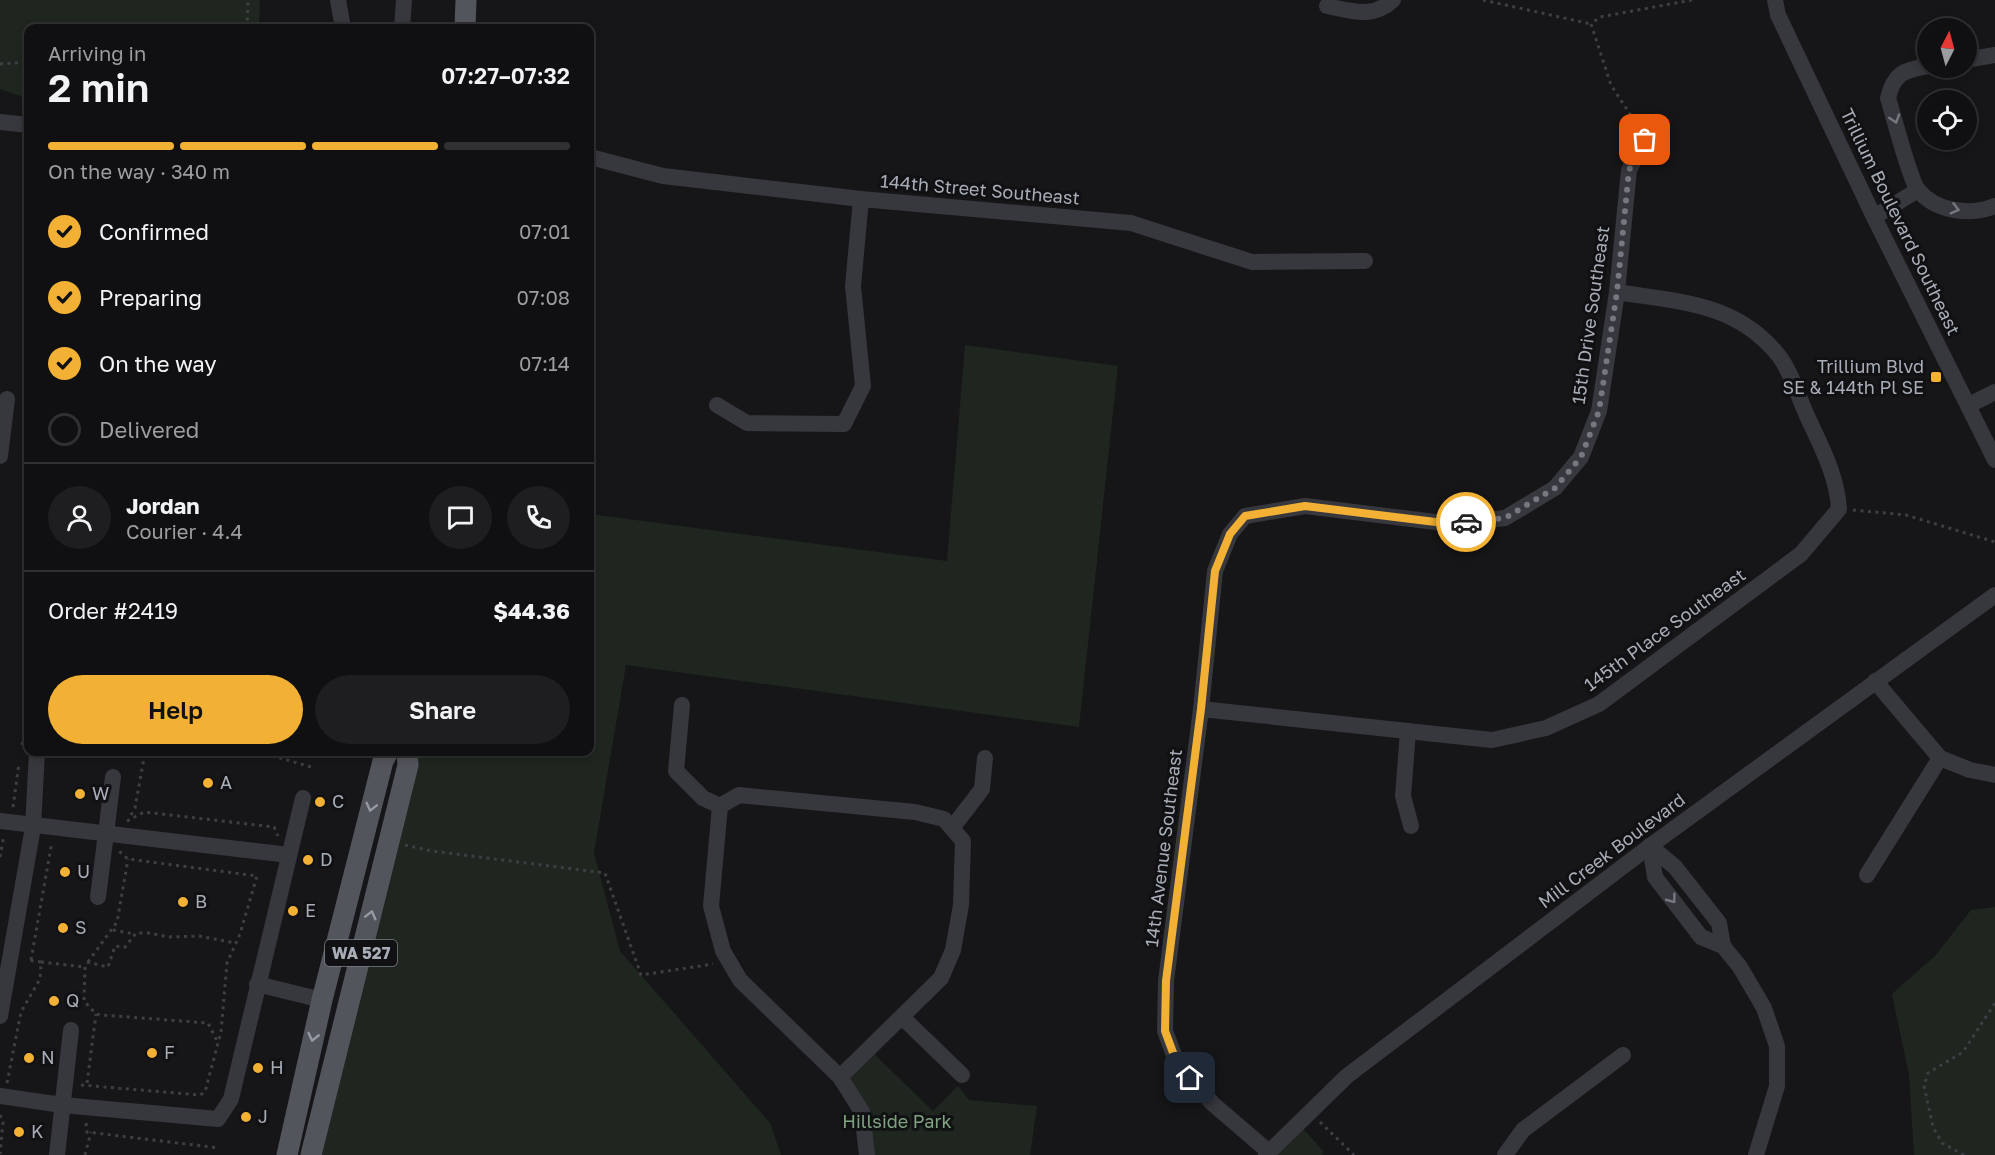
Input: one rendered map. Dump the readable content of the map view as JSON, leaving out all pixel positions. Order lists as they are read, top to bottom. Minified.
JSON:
{"streets":{"main road":["WA 527"],"street":["144th Street Southeast","Trillium Boulevard Southeast","15th Drive Southeast","145th Place Southeast","14th Avenue Southeast","Mill Creek Boulevard"]},"crossings":[["15th Drive Southeast","14th Avenue Southeast"],["145th Place Southeast","14th Avenue Southeast"],["14th Avenue Southeast","Mill Creek Boulevard"]],"parks":["Hillside Park"],"places":{"transit":["Trillium Blvd SE & 144th Pl SE"],"other":["A","W","C","D","U","B","E","S","Q","F","N","H","J","K"]},"north":"top","page":{"heading":["2 min","Arriving in","07:27–07:32"],"panel":["Jordan","Courier · 4.4","Order #2419","$44.36"],"bar":"On the way · 340 m","list":[["Confirmed","07:01"],["Preparing","07:08"],["On the way","07:14"],"Delivered"],"buttons":["Help","Share"]}}
